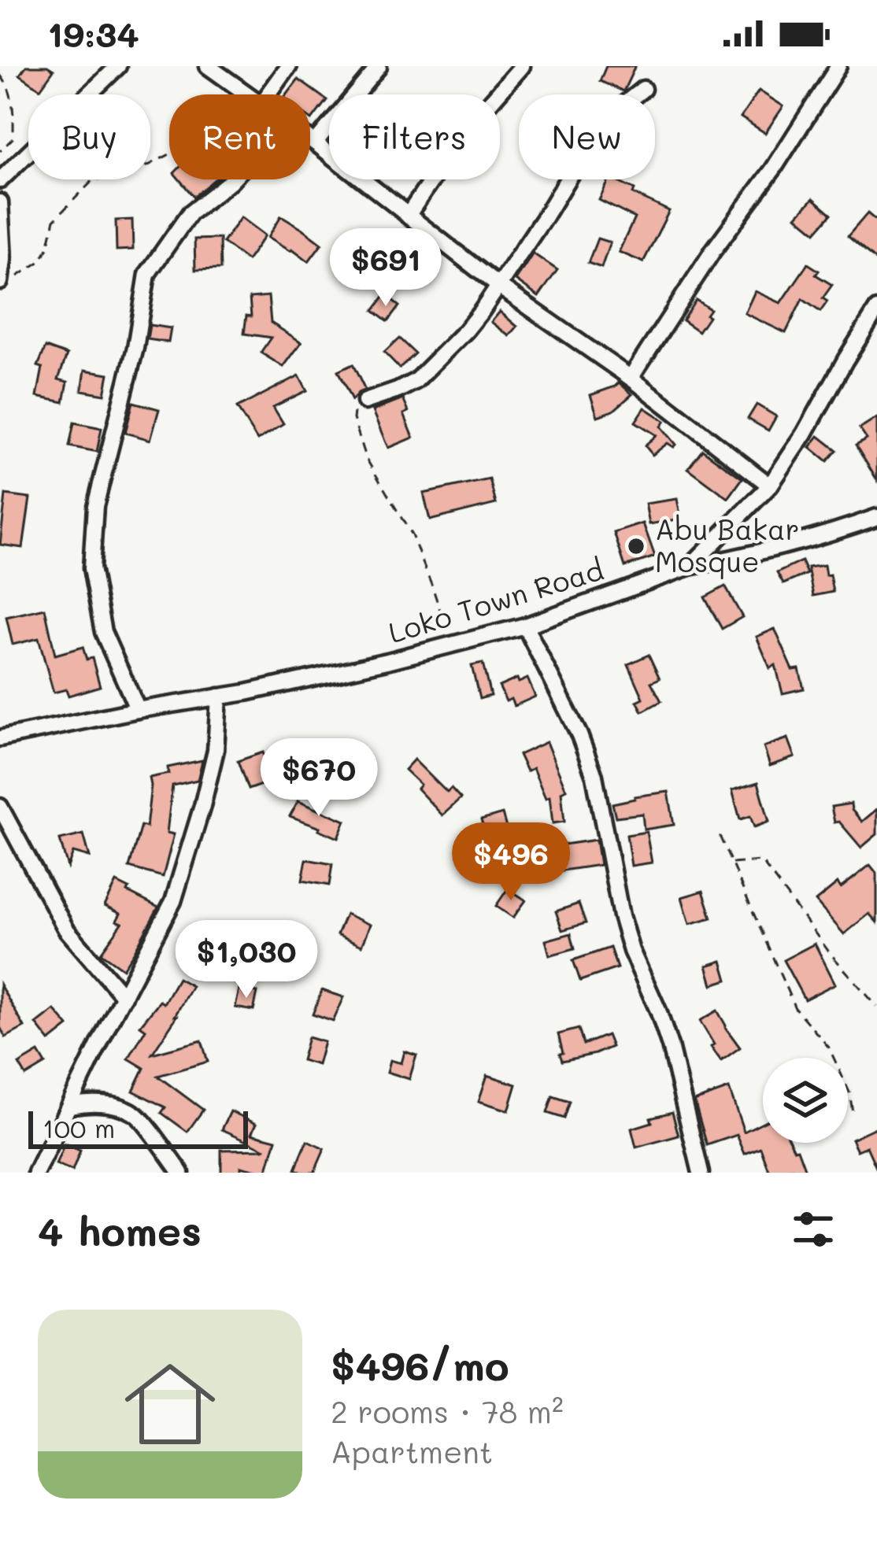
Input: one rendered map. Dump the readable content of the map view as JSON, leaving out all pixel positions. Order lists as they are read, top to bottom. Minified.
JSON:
{"streets":{"street":["Loko Town Road"]},"places":["Abu Bakar Mosque"],"scale_bar":"100 m","page":{"status":"19:34","chip":["Buy","Rent","Filters","New"],"price":["$691","$670","$496","$1,030"],"scale":"100 m","heading":"4 homes","list":[{"name":"$496/mo","note":"2 rooms · 78 m² · Apartment"}]}}
